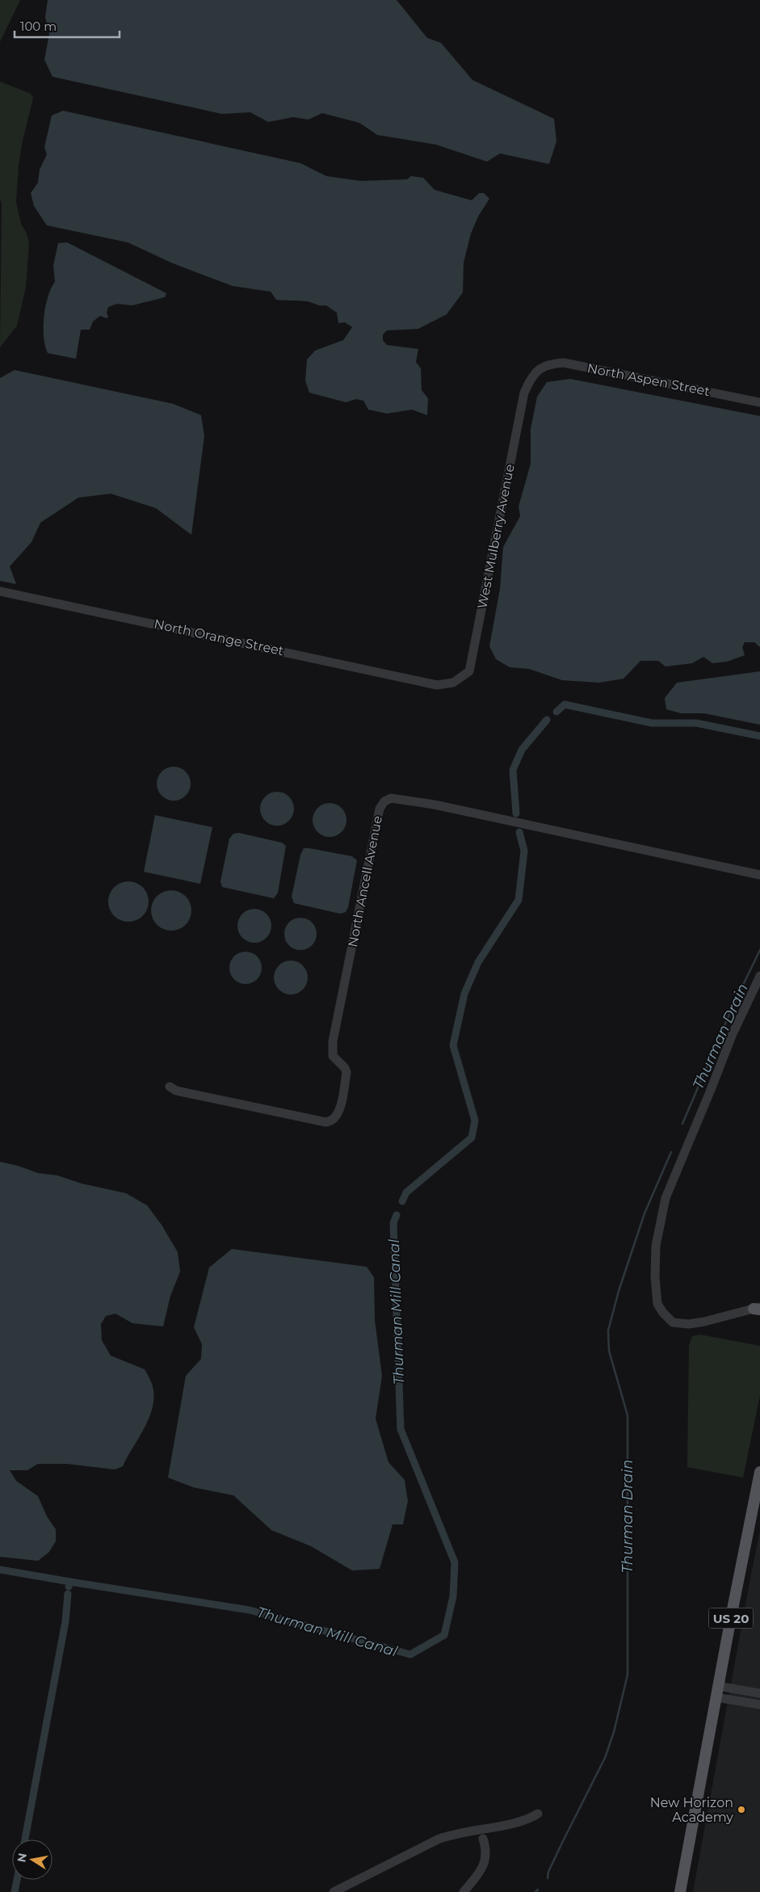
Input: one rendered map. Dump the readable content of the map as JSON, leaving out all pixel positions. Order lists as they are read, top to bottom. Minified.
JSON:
{"streets":{"main road":["US 20"],"street":["North Aspen Street","West Mulberry Avenue","North Orange Street","North Ancell Avenue"]},"crossings":[["North Aspen Street","West Mulberry Avenue"],["West Mulberry Avenue","North Orange Street"]],"water":["Thurman Drain","Thurman Mill Canal"],"places":["New Horizon Academy"],"scale_bar":"100 m","north":"left"}
